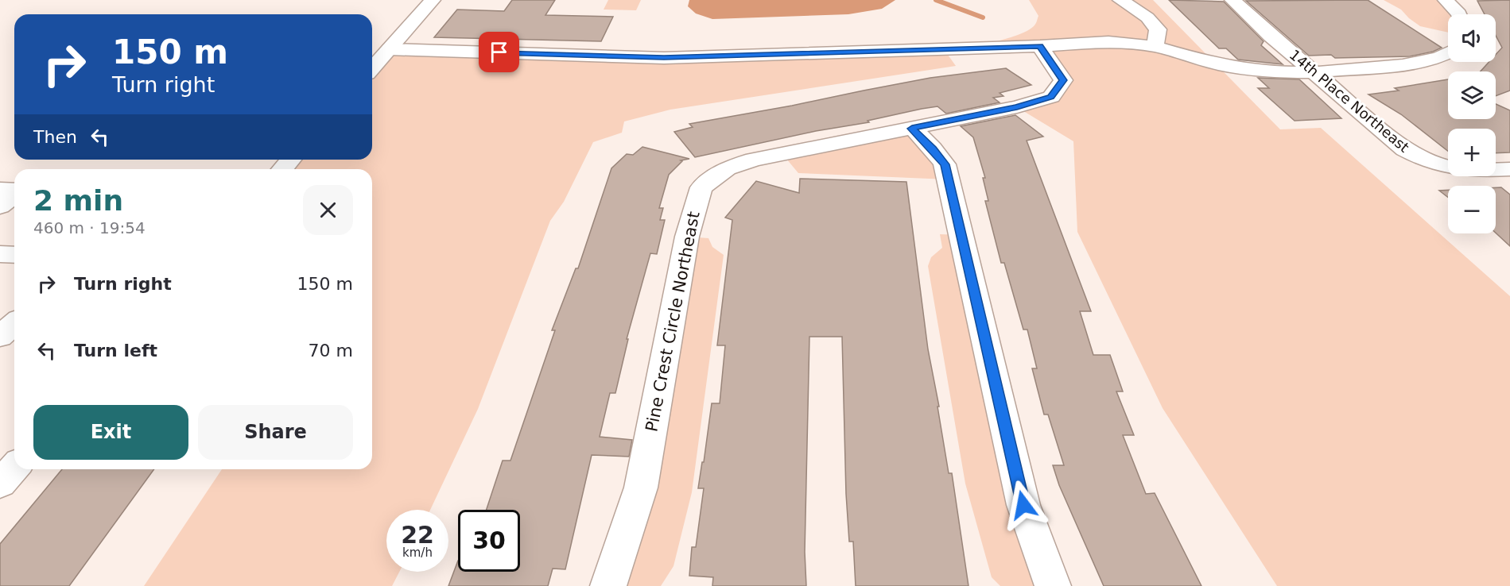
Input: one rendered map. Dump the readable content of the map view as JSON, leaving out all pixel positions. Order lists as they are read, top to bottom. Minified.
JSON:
{"streets":{"street":["14th Place Northeast","Pine Crest Circle Northeast"]},"page":{"map_buttons":["+","−"],"turn":["150 m","Turn right"],"then":"Then","heading":["2 min","460 m · 19:54"],"list":[{"name":"Turn right","value":"150 m"},{"name":"Turn left","value":"70 m"}],"buttons":["Exit","Share"],"speed":"22 km/h","limit":"30"}}
